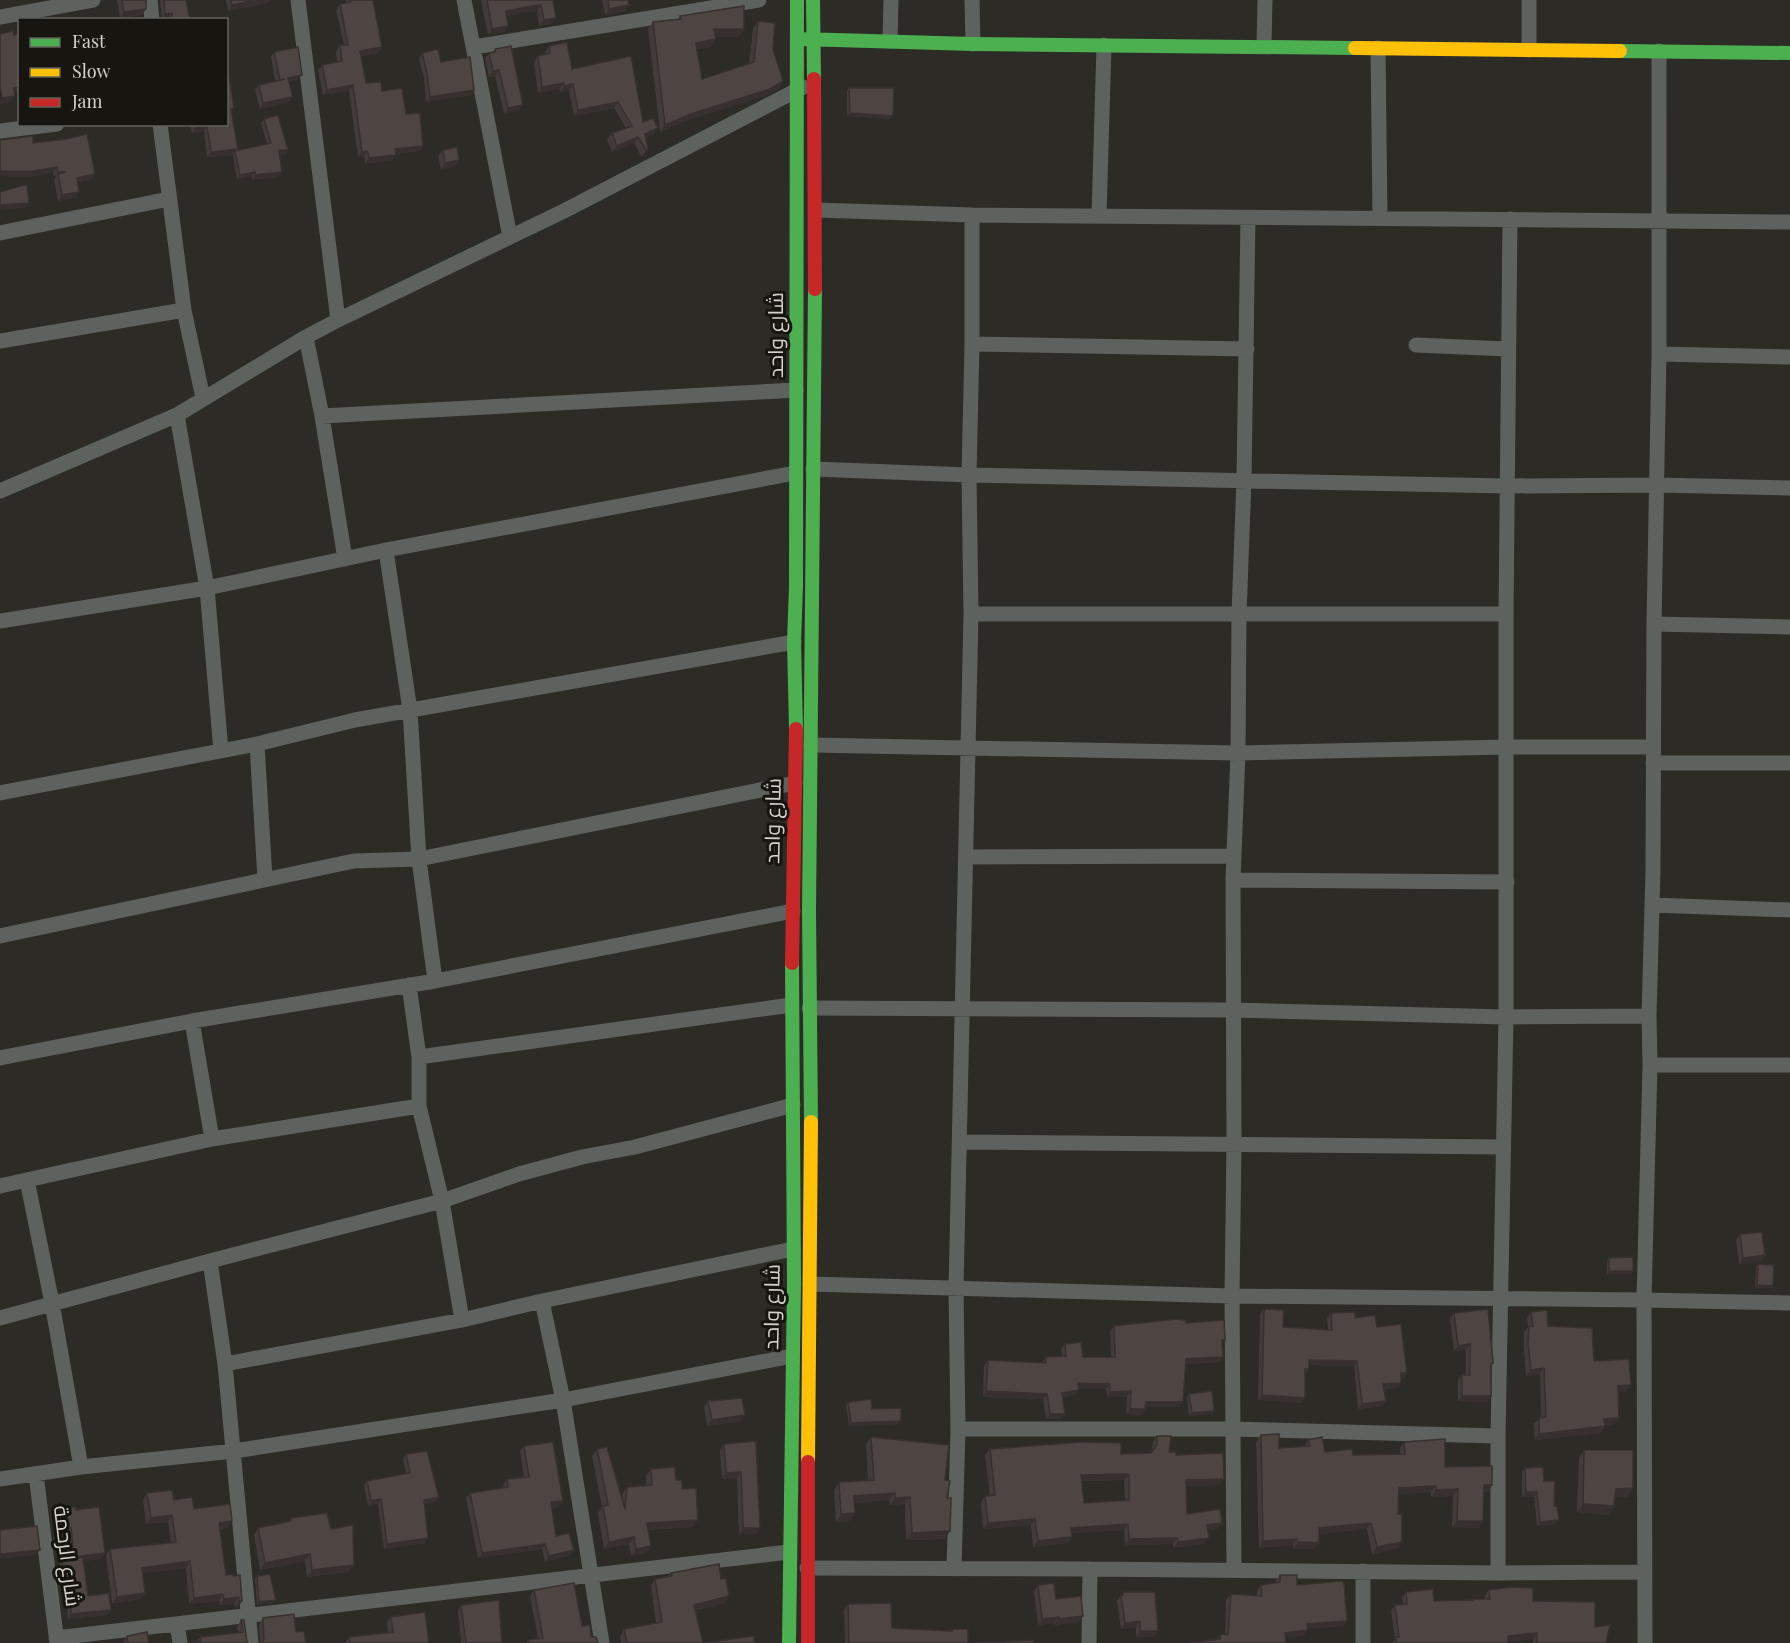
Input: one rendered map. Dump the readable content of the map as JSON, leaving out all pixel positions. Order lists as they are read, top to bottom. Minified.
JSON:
{"streets":{"street":["شارع واحد","شارع الرحمة"]},"legend":["Fast","Slow","Jam"]}
